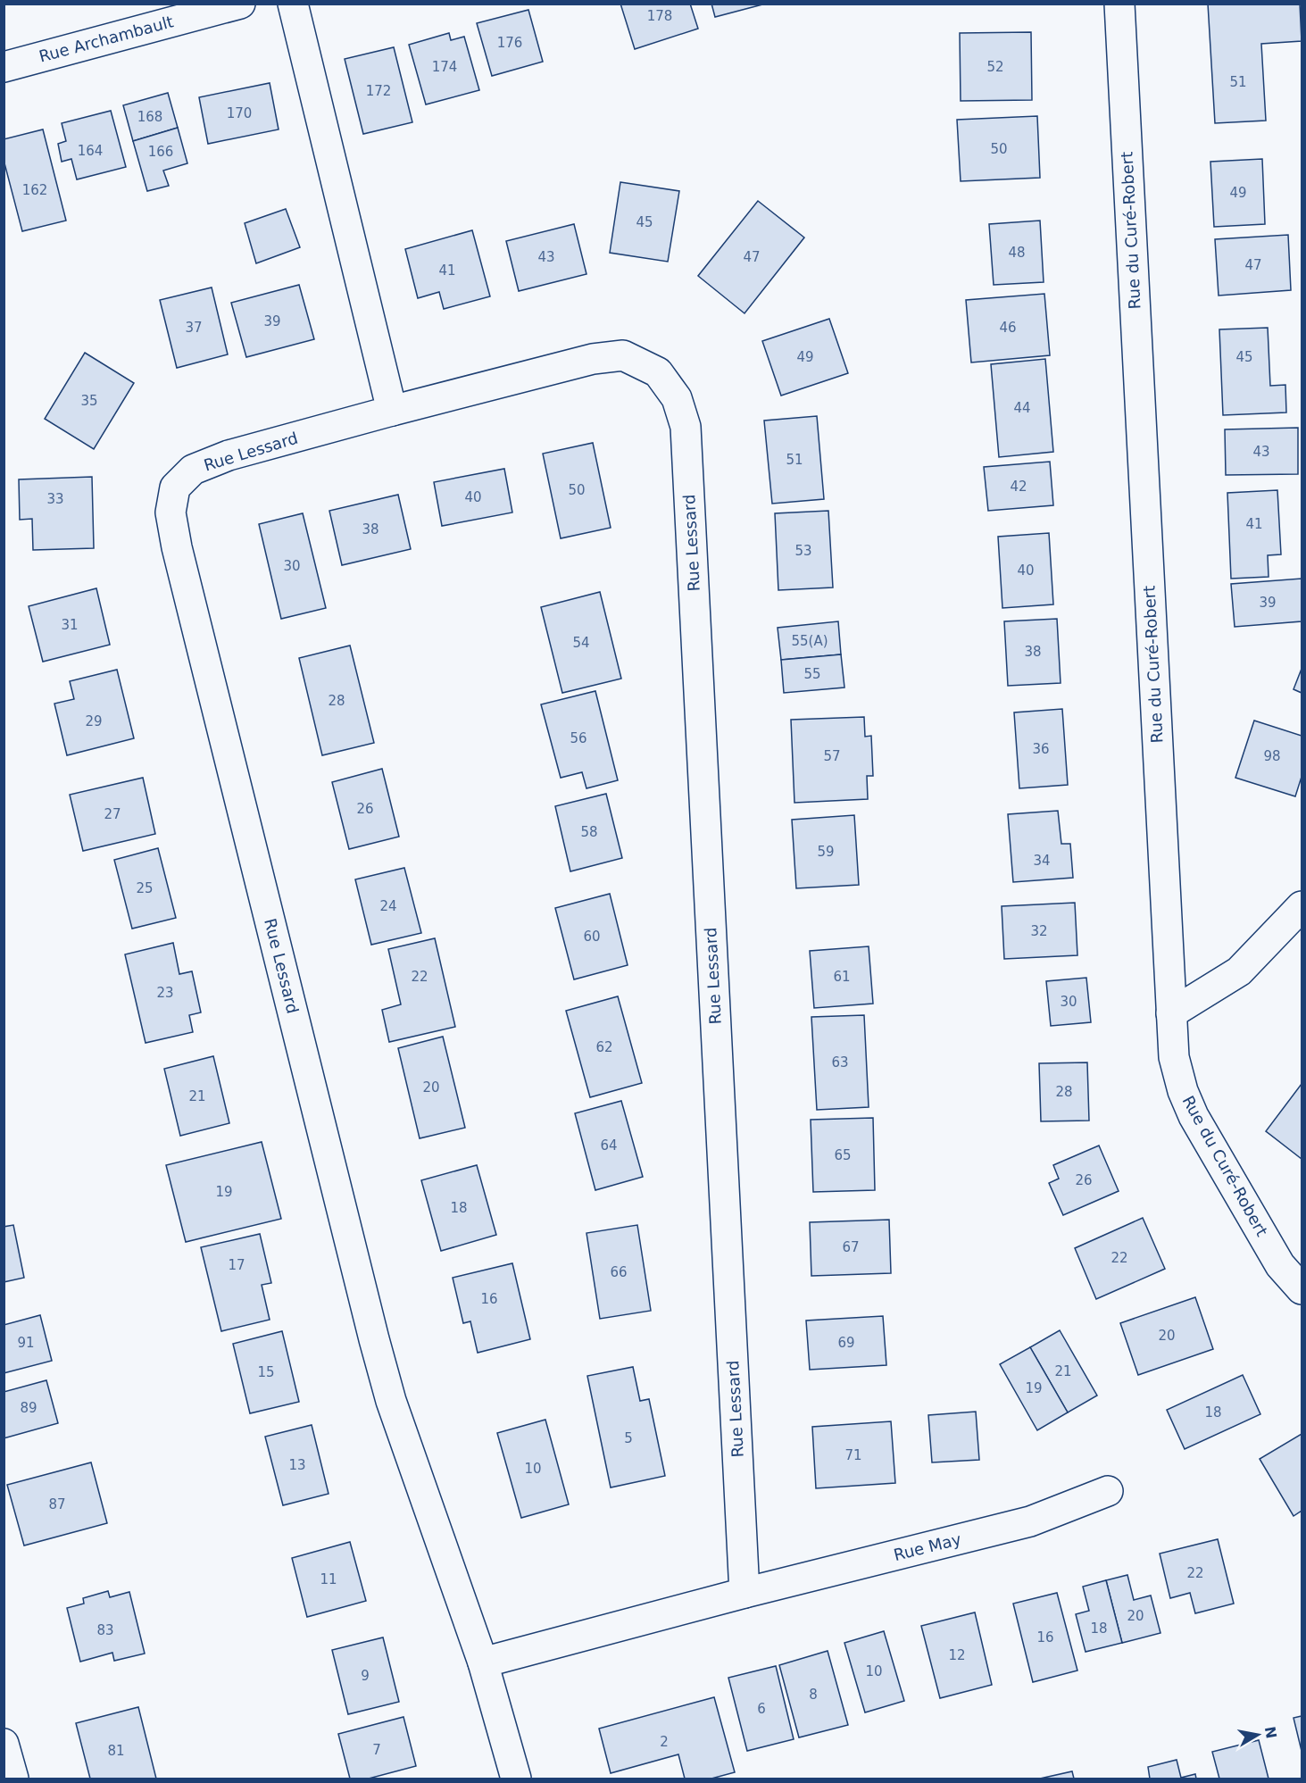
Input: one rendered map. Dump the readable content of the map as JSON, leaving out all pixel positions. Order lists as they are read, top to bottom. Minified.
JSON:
{"streets":{"street":["Rue Archambault","Rue du Curé-Robert","Rue Lessard","Rue May"]},"crossings":[["Rue Lessard","Rue May"]],"house_numbers":["178","176","174","52","51","172","170","168","50","164","166","162","49","45","48","43","47","47","41","39","37","46","49","45","35","44","43","51","42","50","40","33","41","38","53","30","40","39","31","55(A)","54","38","55","28","29","56","36","57","98","26","27","58","59","34","25","24","32","60","22","61","23","30","62","63","20","28","21","64","65","26","19","18","67","22","17","66","16","20","91","69","21","15","19","89","18","5","71","13","10","87","22","11","20","18","83","16","12","10","9","8","6","2","7","81"],"north":"right"}
